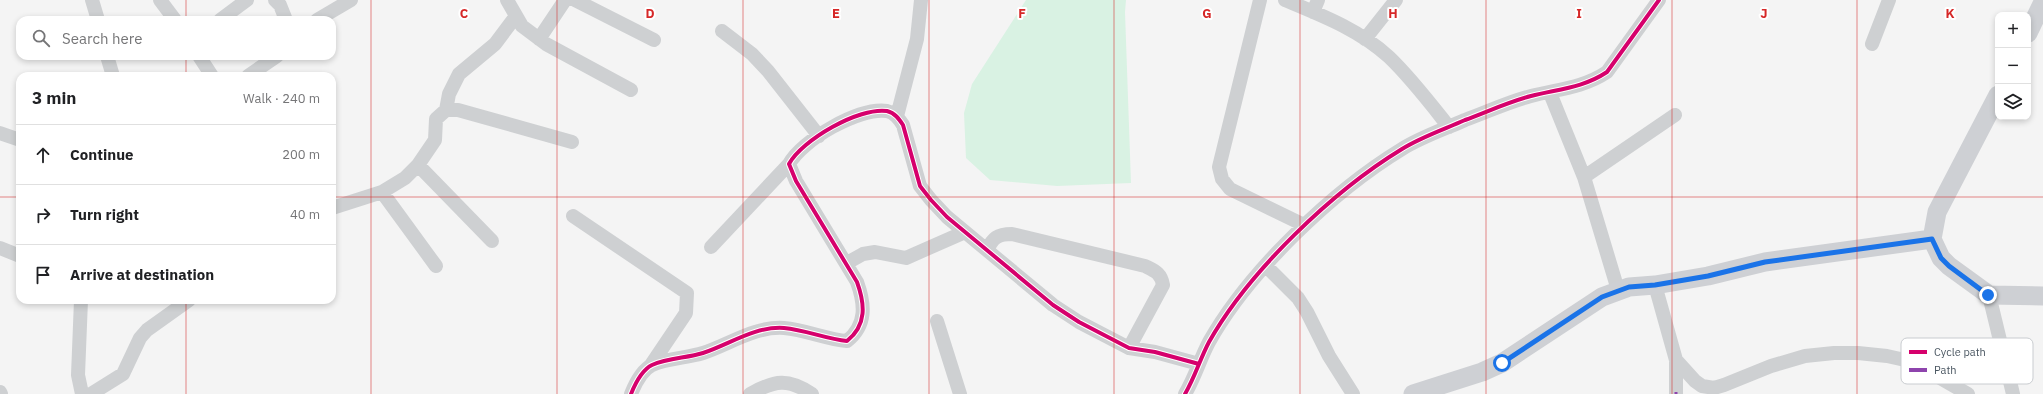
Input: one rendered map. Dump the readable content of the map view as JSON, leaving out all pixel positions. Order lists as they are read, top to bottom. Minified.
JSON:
{"legend":["Cycle path","Path"],"page":{"map_buttons":["+","−"],"search":"Search here","heading":["3 min","Walk · 240 m"],"list":[["Continue","200 m"],["Turn right","40 m"],"Arrive at destination"]},"grid":{"columns":["C","D","E","F","G","H","I","J","K"]}}
